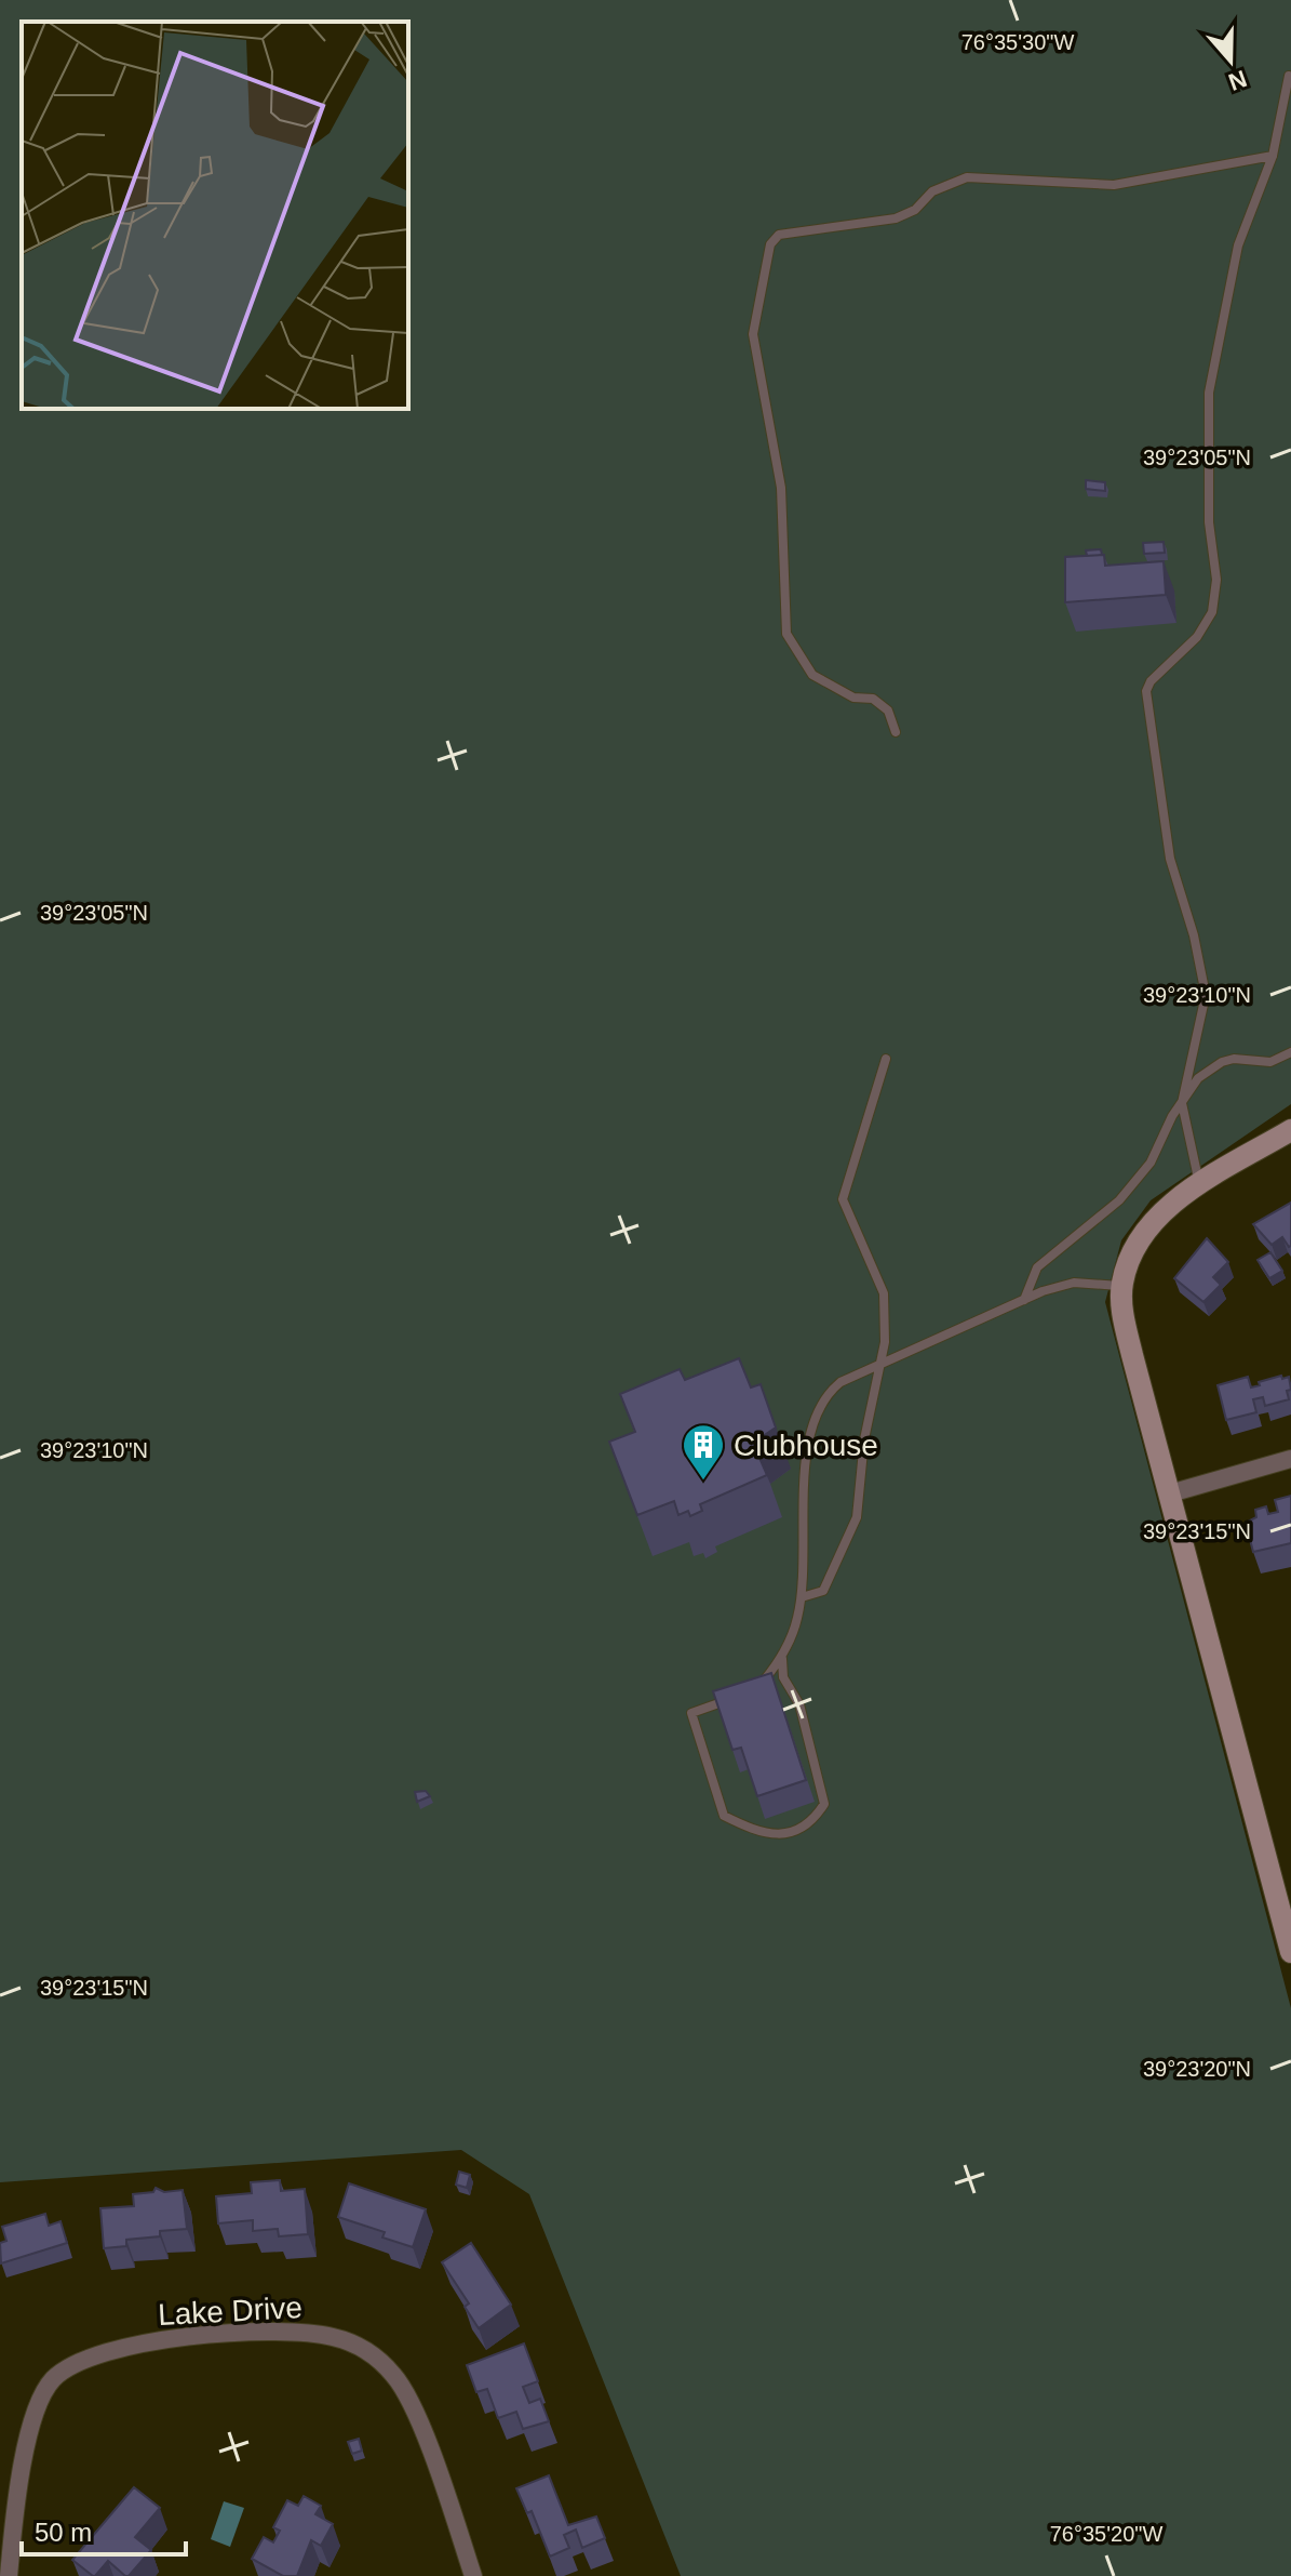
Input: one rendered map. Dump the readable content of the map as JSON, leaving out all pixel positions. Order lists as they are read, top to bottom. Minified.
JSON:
{"streets":{"street":["Lake Drive"]},"places":{"building":["Clubhouse"]},"scale_bar":"50 m","north":"bottom","coordinates":["76°35'30\"W","39°23'05\"N","39°23'10\"N","39°23'15\"N","39°23'20\"N","76°35'20\"W"]}
